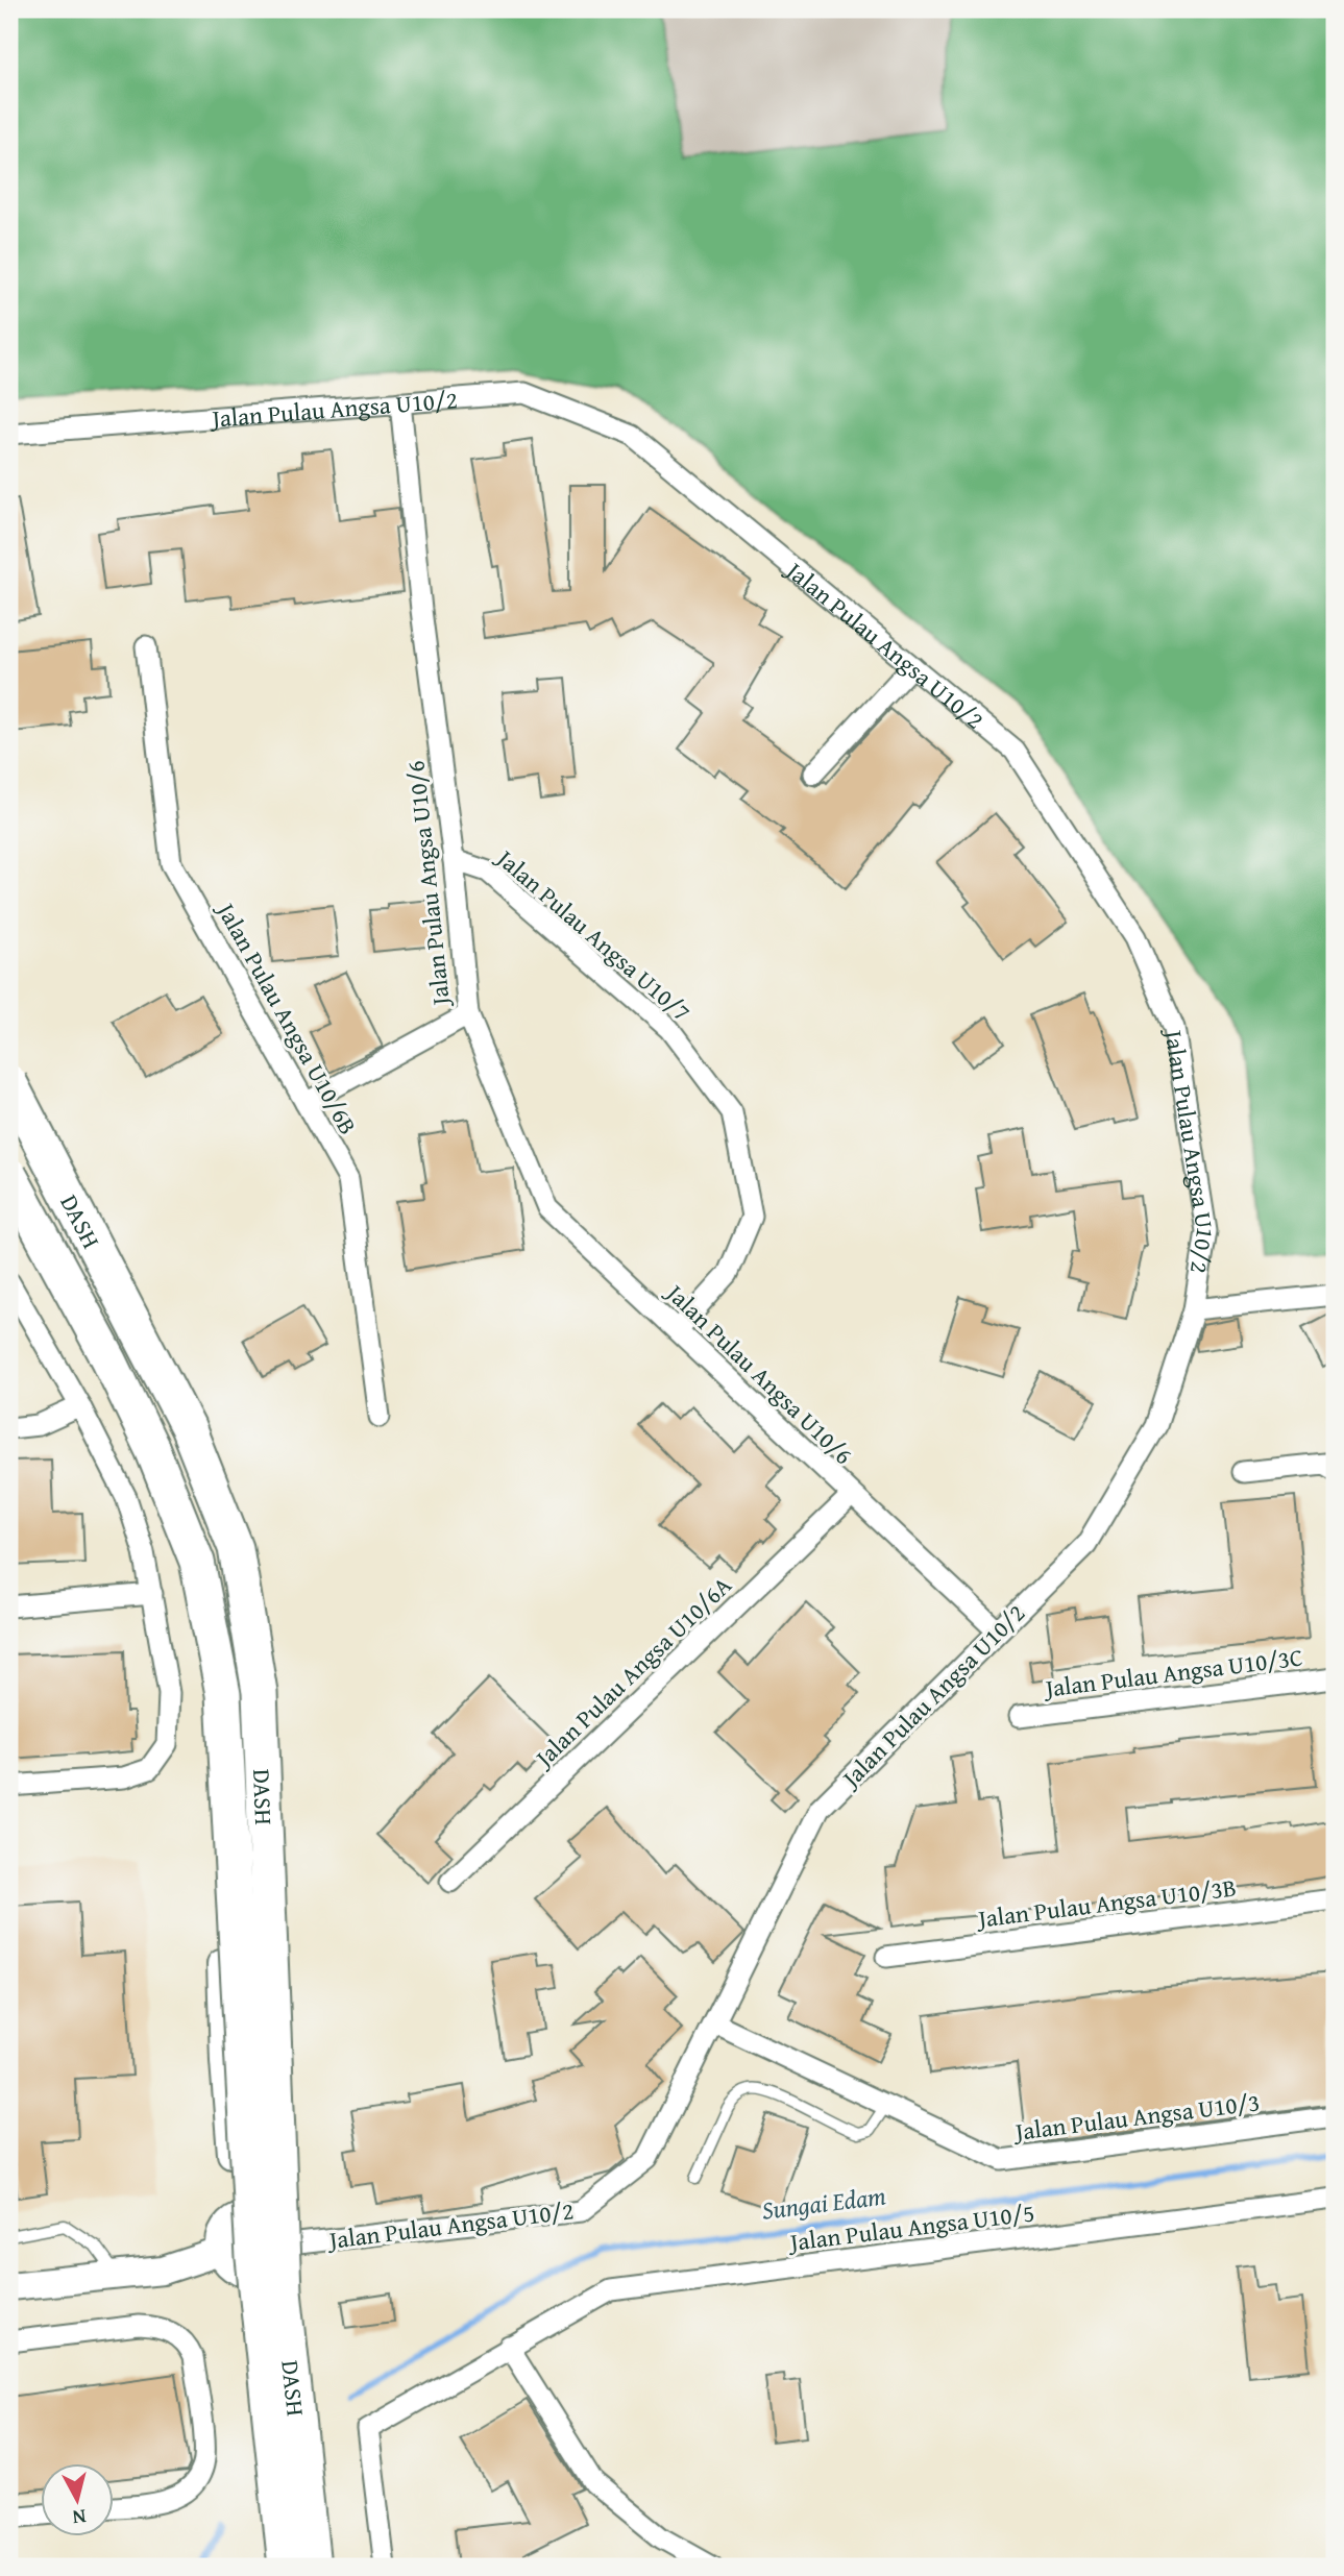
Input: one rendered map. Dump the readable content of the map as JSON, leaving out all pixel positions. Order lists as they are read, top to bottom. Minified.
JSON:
{"streets":{"highway":["DASH"],"street":["Jalan Pulau Angsa U10/2","Jalan Pulau Angsa U10/6","Jalan Pulau Angsa U10/7","Jalan Pulau Angsa U10/6B","Jalan Pulau Angsa U10/6A","Jalan Pulau Angsa U10/3C","Jalan Pulau Angsa U10/3B","Jalan Pulau Angsa U10/3","Jalan Pulau Angsa U10/5"]},"crossings":[["Jalan Pulau Angsa U10/2","Jalan Pulau Angsa U10/6"],["Jalan Pulau Angsa U10/2","Jalan Pulau Angsa U10/3"],["Jalan Pulau Angsa U10/6","Jalan Pulau Angsa U10/7"],["Jalan Pulau Angsa U10/6","Jalan Pulau Angsa U10/6A"]],"water":["Sungai Edam"],"north":"bottom"}
